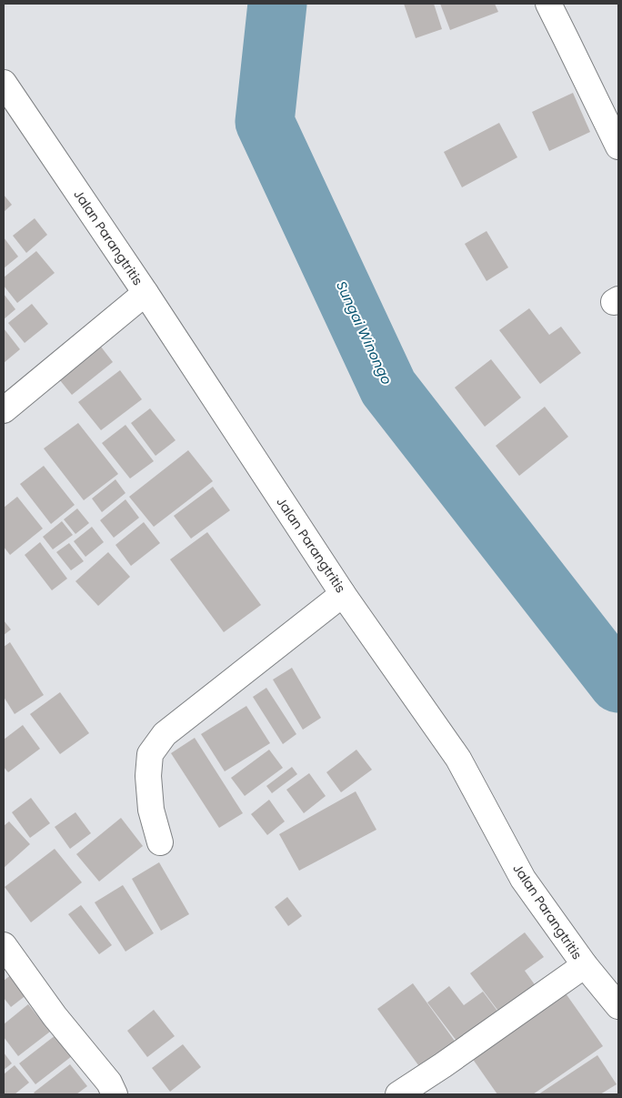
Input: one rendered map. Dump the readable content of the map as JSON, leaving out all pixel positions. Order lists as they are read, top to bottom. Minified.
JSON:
{"streets":{"street":["Jalan Parangtritis"]},"water":["Sungai Winongo"]}
